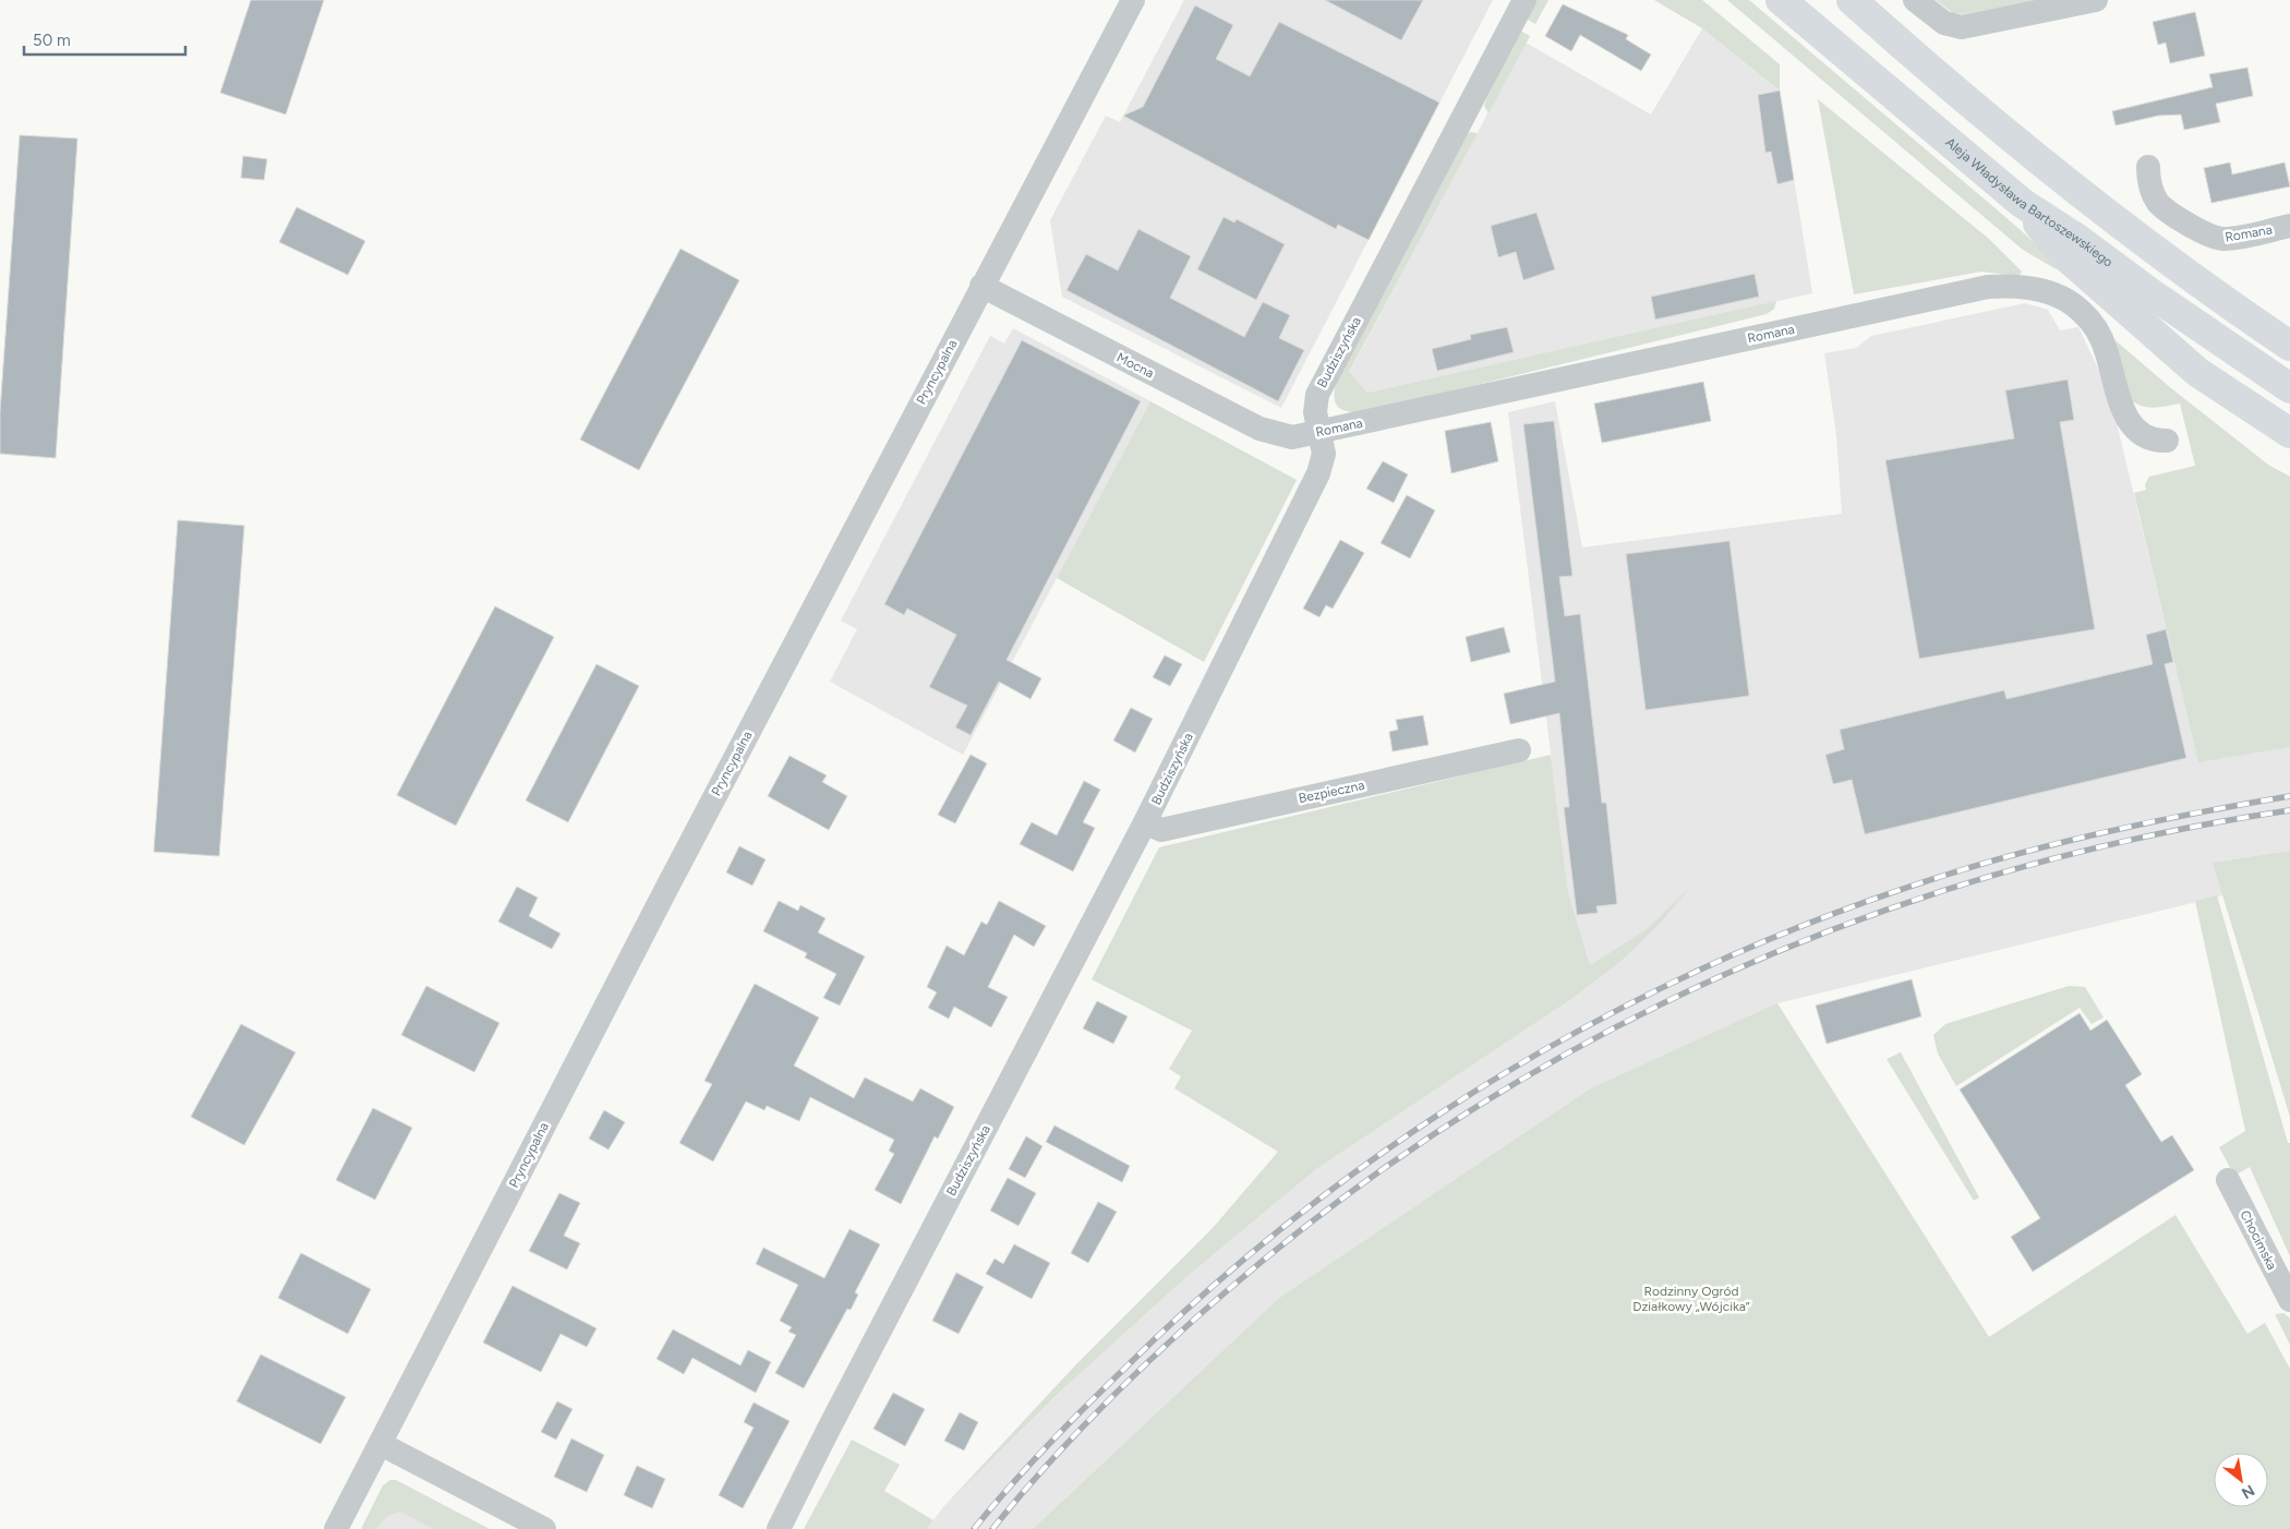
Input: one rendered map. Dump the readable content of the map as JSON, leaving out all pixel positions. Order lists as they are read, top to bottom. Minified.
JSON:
{"streets":{"main road":["Aleja Władysława Bartoszewskiego"],"street":["Romana","Budziszyńska","Mocna","Pryncypalna","Bezpieczna","Chocimska"]},"crossings":[["Romana","Budziszyńska"],["Romana","Mocna"],["Budziszyńska","Bezpieczna"],["Mocna","Pryncypalna"]],"parks":["Rodzinny Ogród Działkowy „Wójcika”"],"scale_bar":"50 m","north":"bottom right"}
